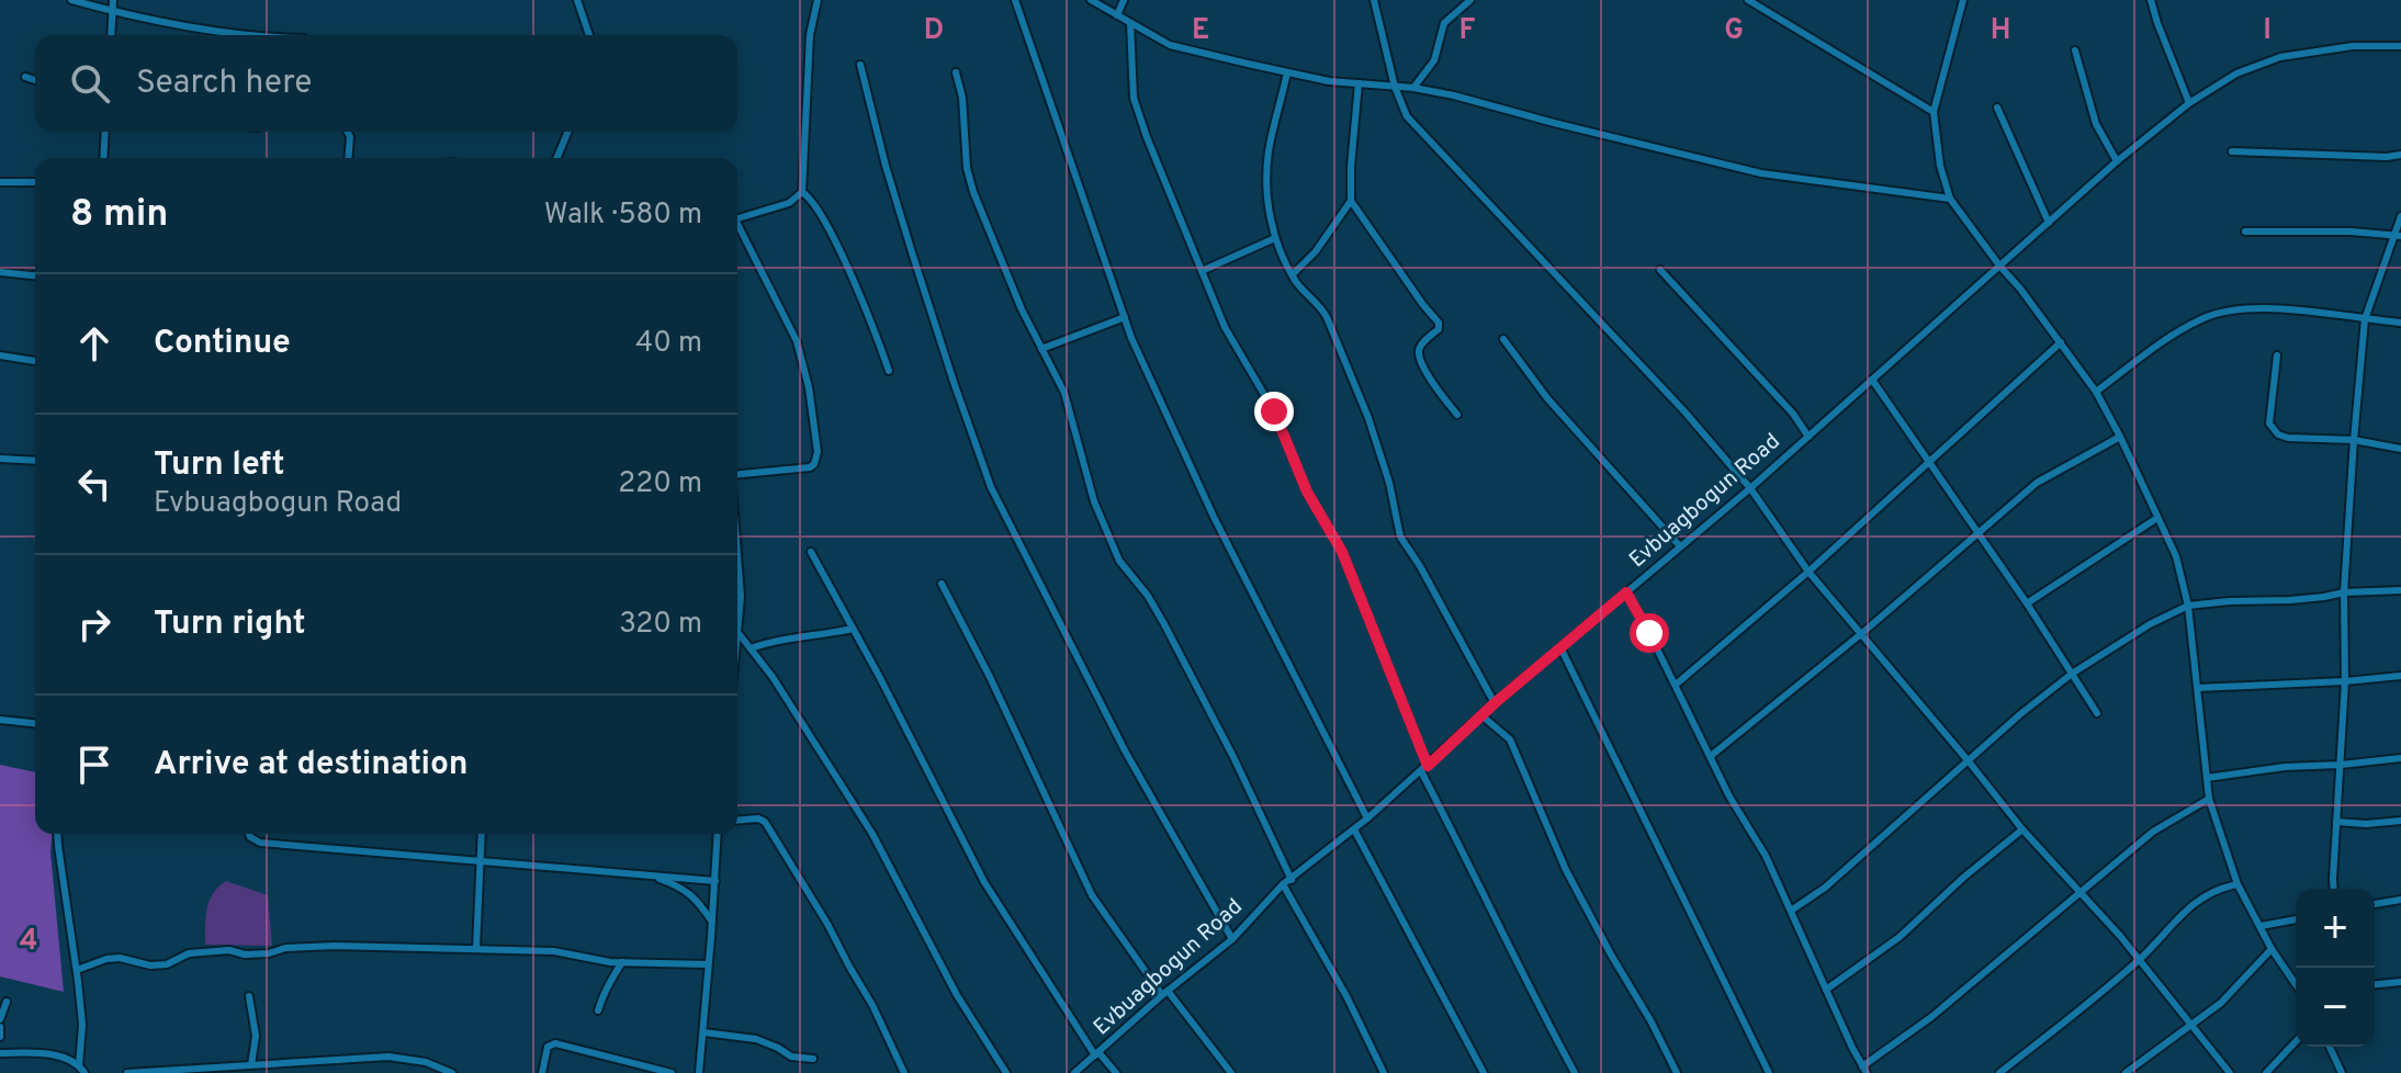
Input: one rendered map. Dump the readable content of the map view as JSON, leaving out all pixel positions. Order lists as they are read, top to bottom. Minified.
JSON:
{"streets":{"street":["Evbuagbogun Road"]},"page":{"search":"Search here","heading":["8 min","Walk · 580 m"],"list":[["Continue","40 m"],["Turn left","Evbuagbogun Road","220 m"],["Turn right","320 m"],"Arrive at destination"],"map_buttons":["+","−"]},"grid":{"columns":["D","E","F","G","H","I"],"rows":["4"]}}
